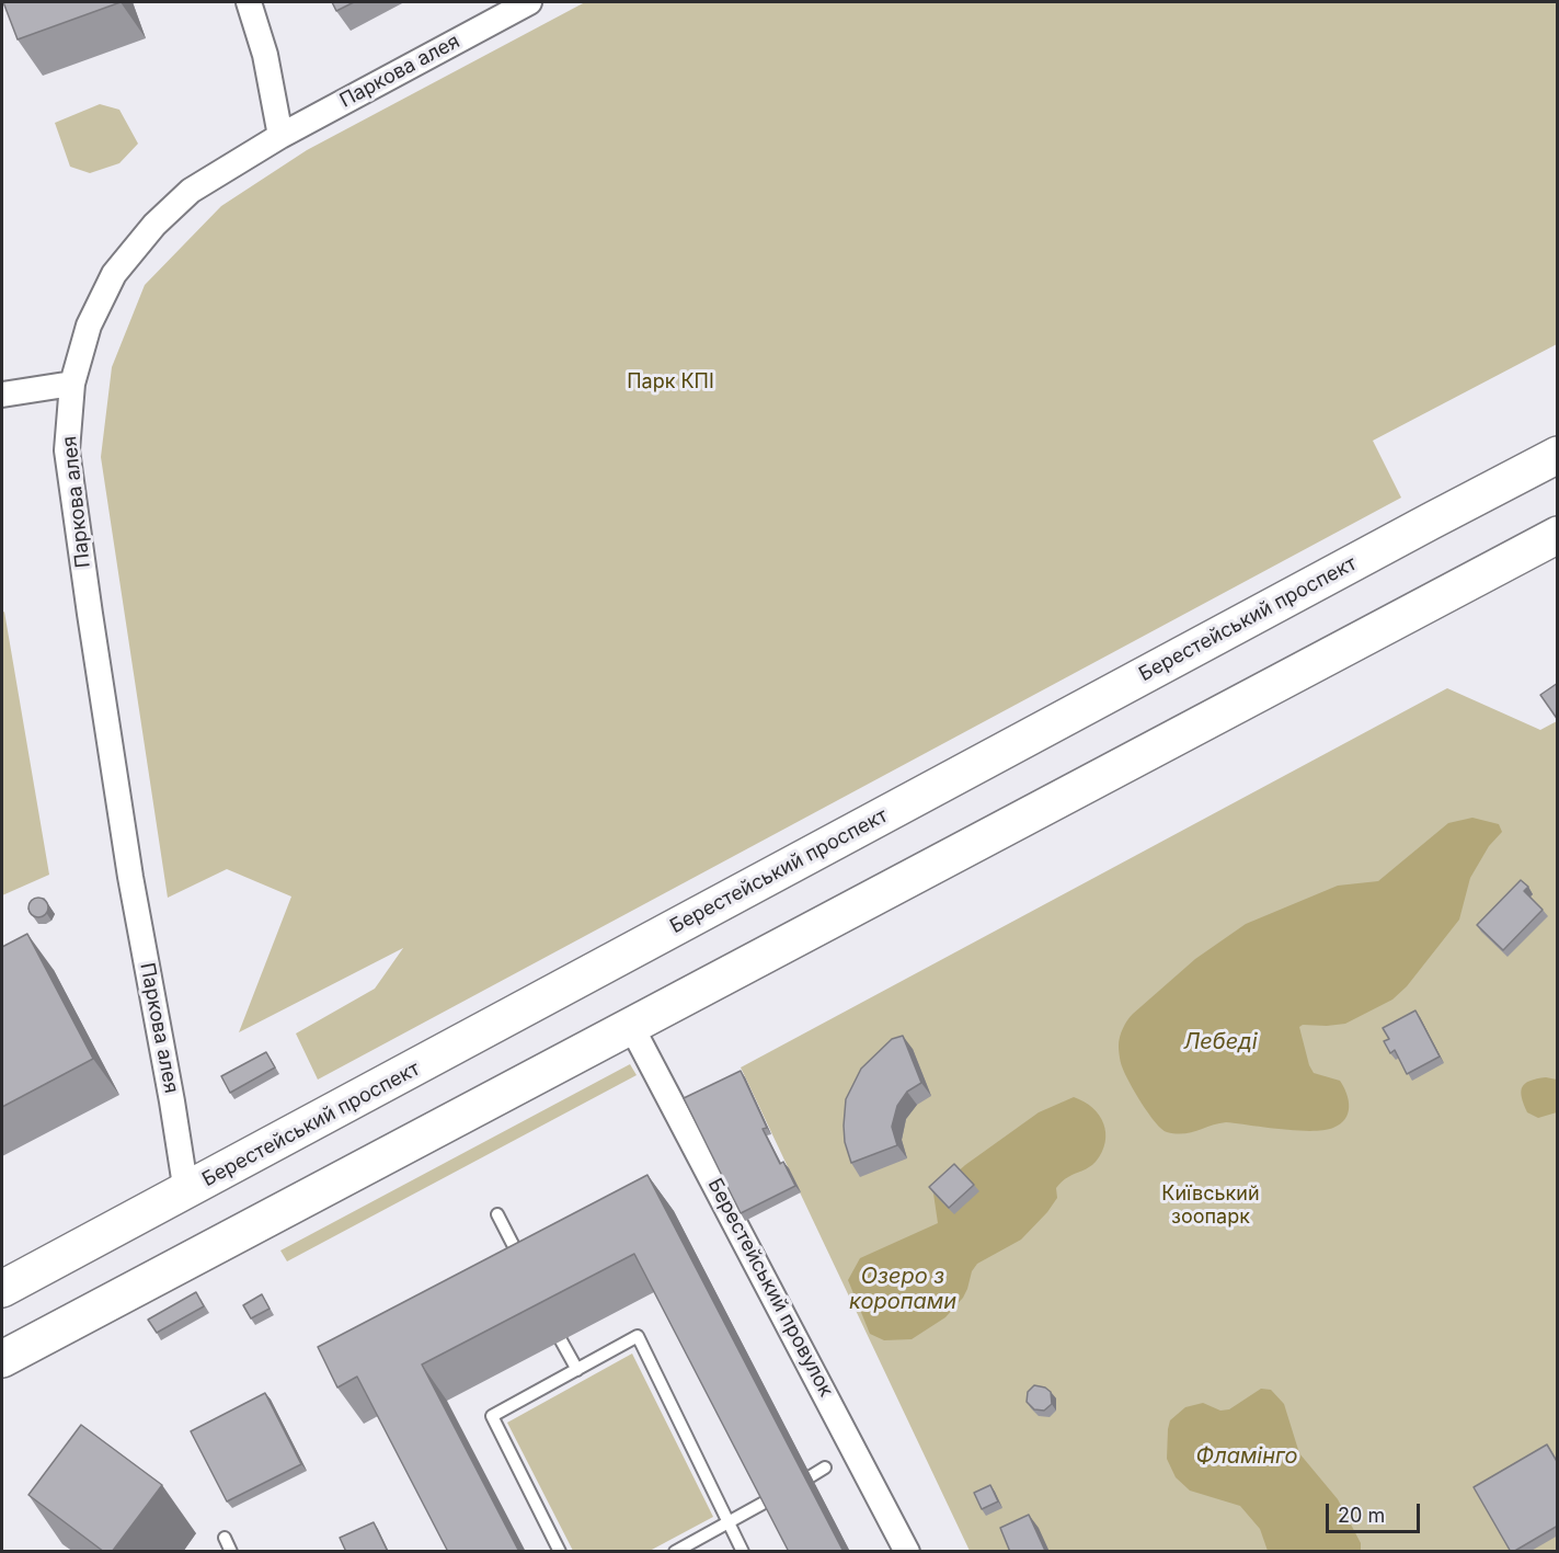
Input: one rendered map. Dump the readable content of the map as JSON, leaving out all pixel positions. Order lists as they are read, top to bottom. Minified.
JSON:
{"streets":{"main road":["Берестейський проспект"],"street":["Паркова алея","Берестейський провулок"]},"crossings":[["Паркова алея","Берестейський проспект"]],"water":["Лебеді","Озеро з коропами","Фламінго"],"parks":["Парк КПІ","Київський зоопарк"],"scale_bar":"20 m"}
